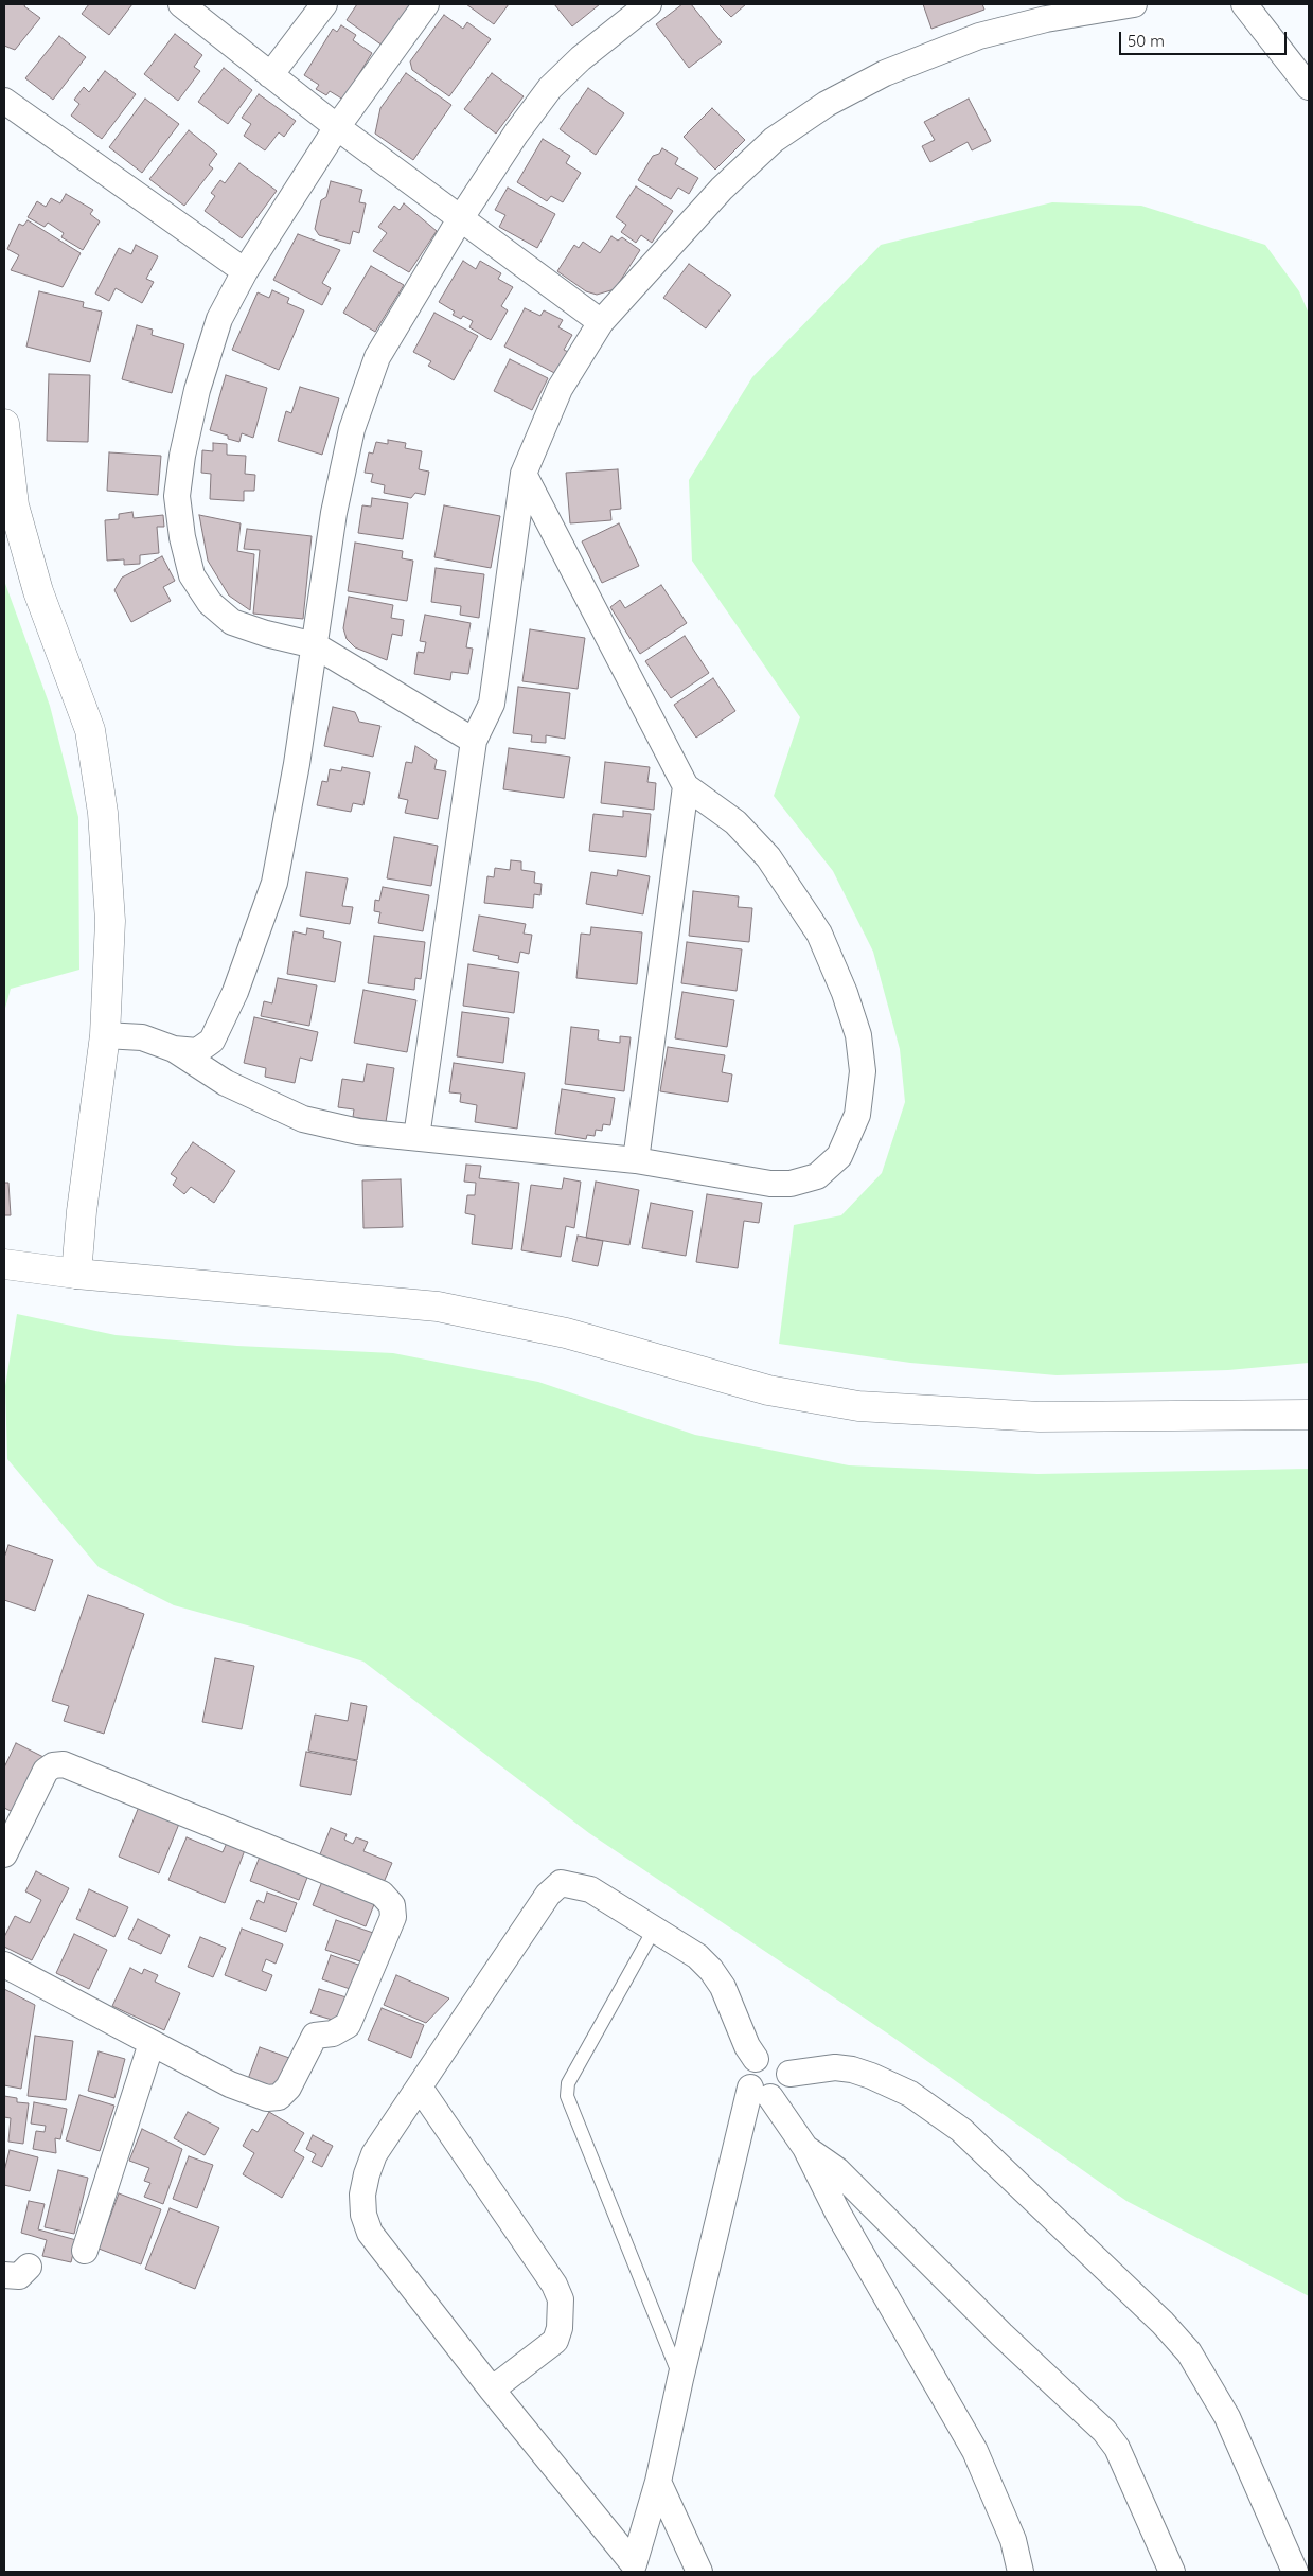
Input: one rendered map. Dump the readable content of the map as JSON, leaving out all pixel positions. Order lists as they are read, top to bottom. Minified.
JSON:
{"scale_bar":"50 m"}
